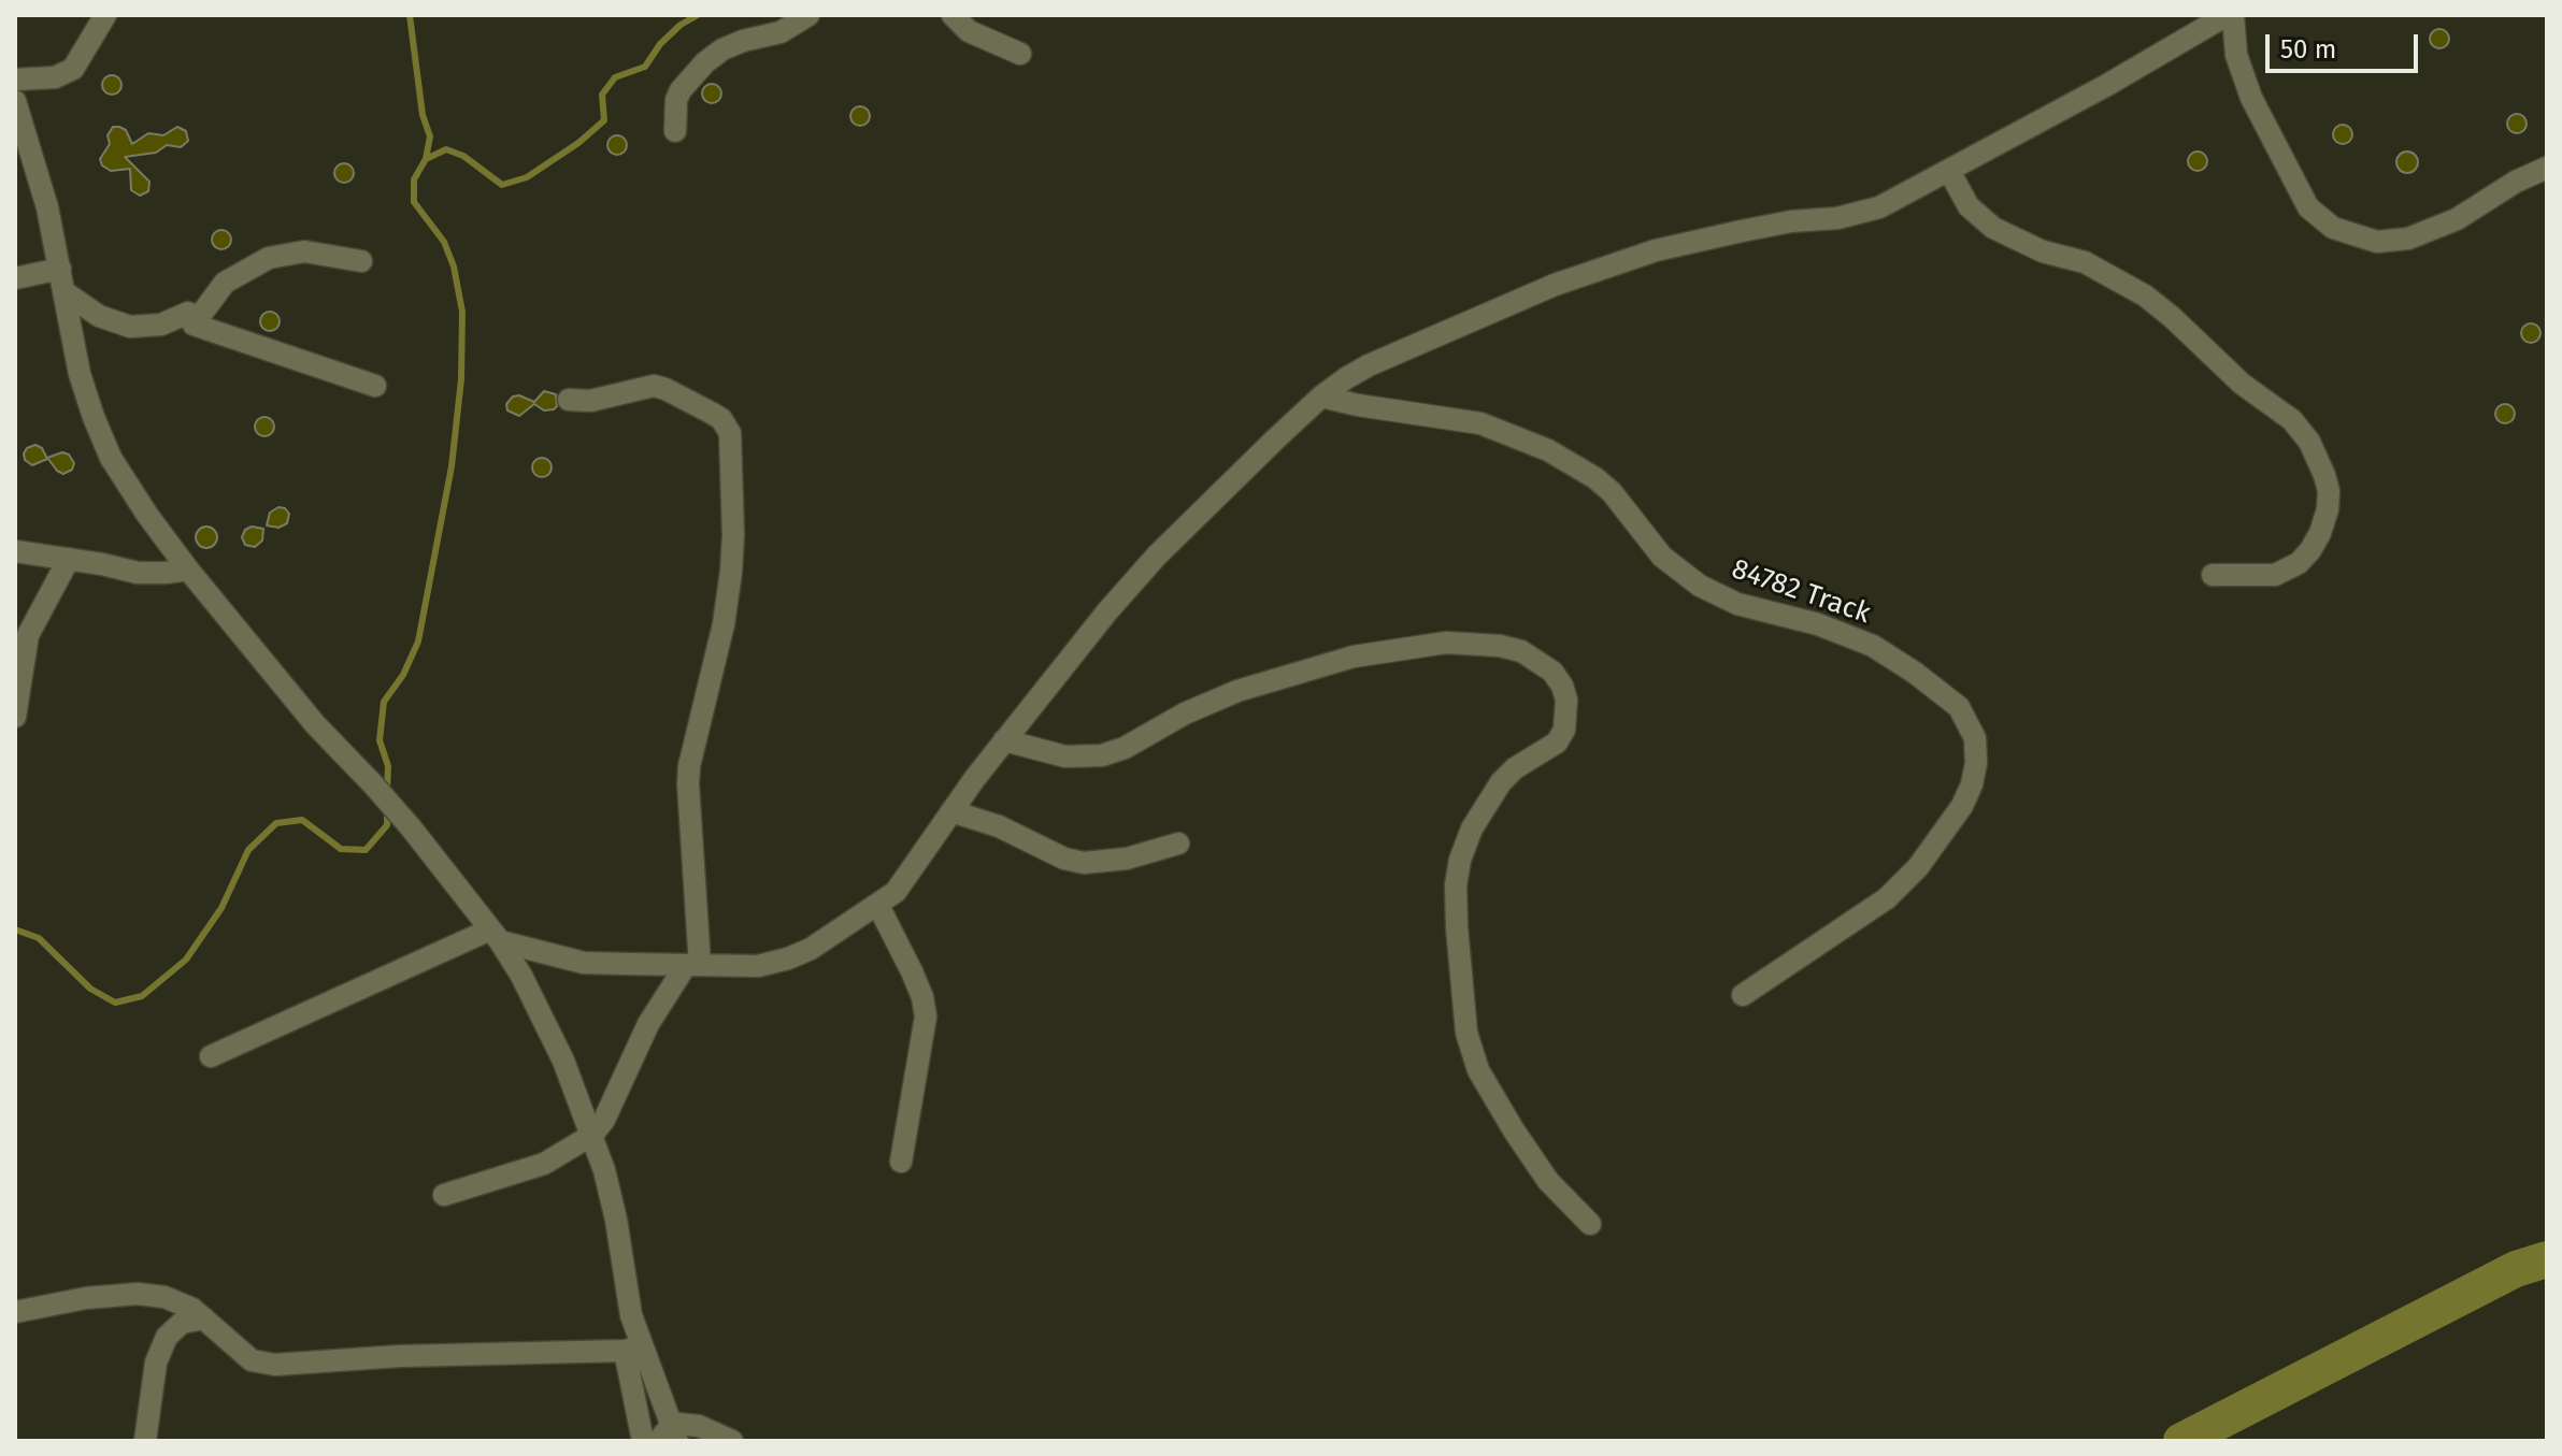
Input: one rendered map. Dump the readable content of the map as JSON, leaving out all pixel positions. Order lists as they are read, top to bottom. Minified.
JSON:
{"streets":{"street":["84782 Track"]},"scale_bar":"50 m"}
